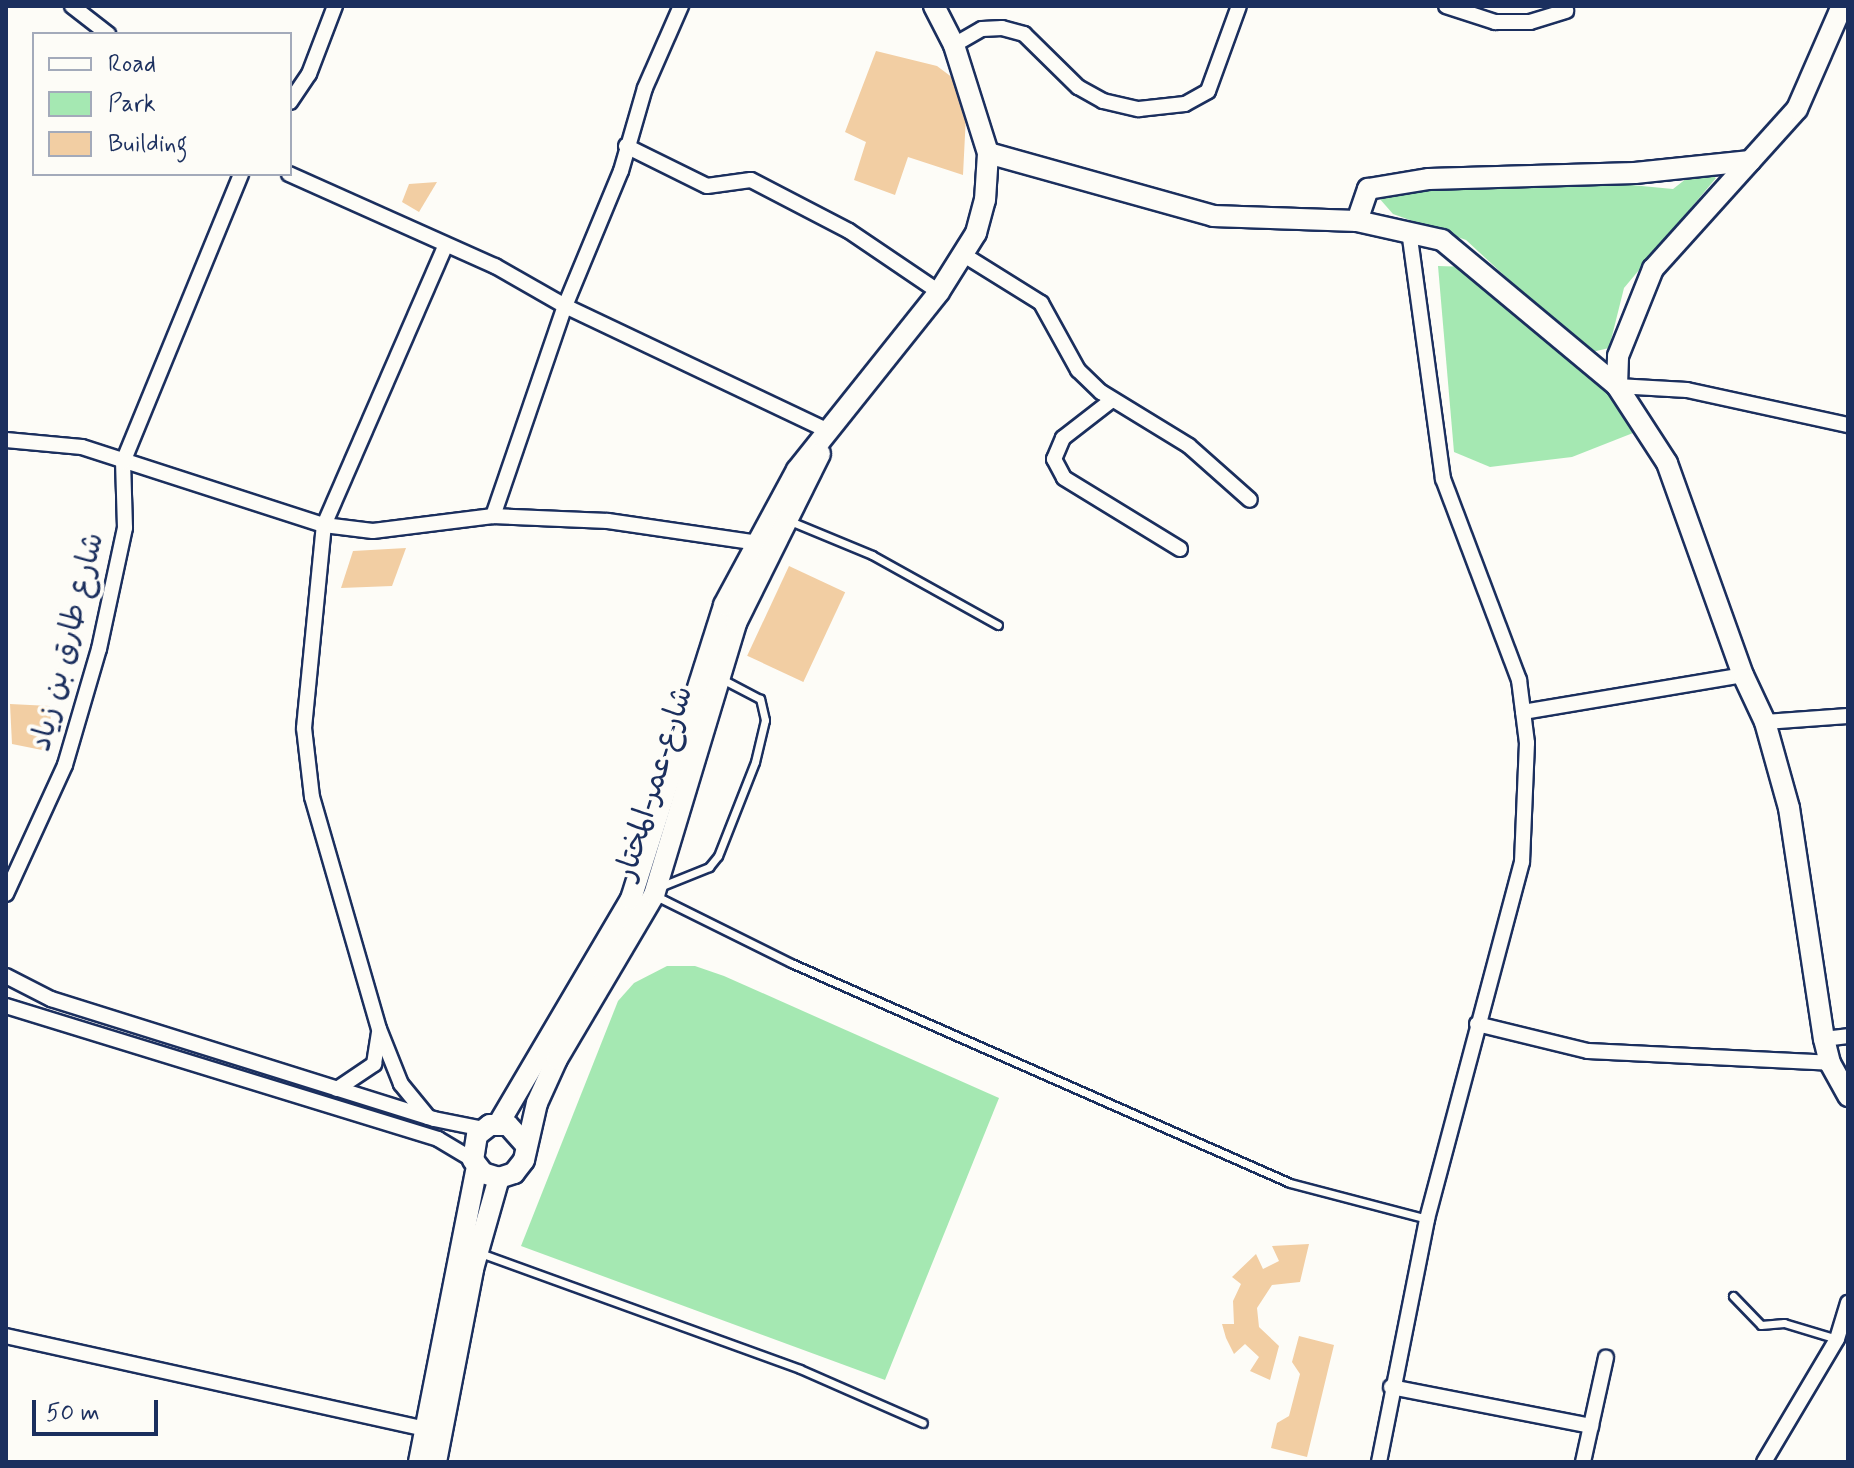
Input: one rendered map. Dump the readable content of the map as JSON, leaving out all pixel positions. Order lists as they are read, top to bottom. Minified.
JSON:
{"streets":{"main road":["شارع عمر المختار"],"street":["شارع طارق بن زياد"]},"legend":["Road","Park","Building"],"scale_bar":"50 m"}
